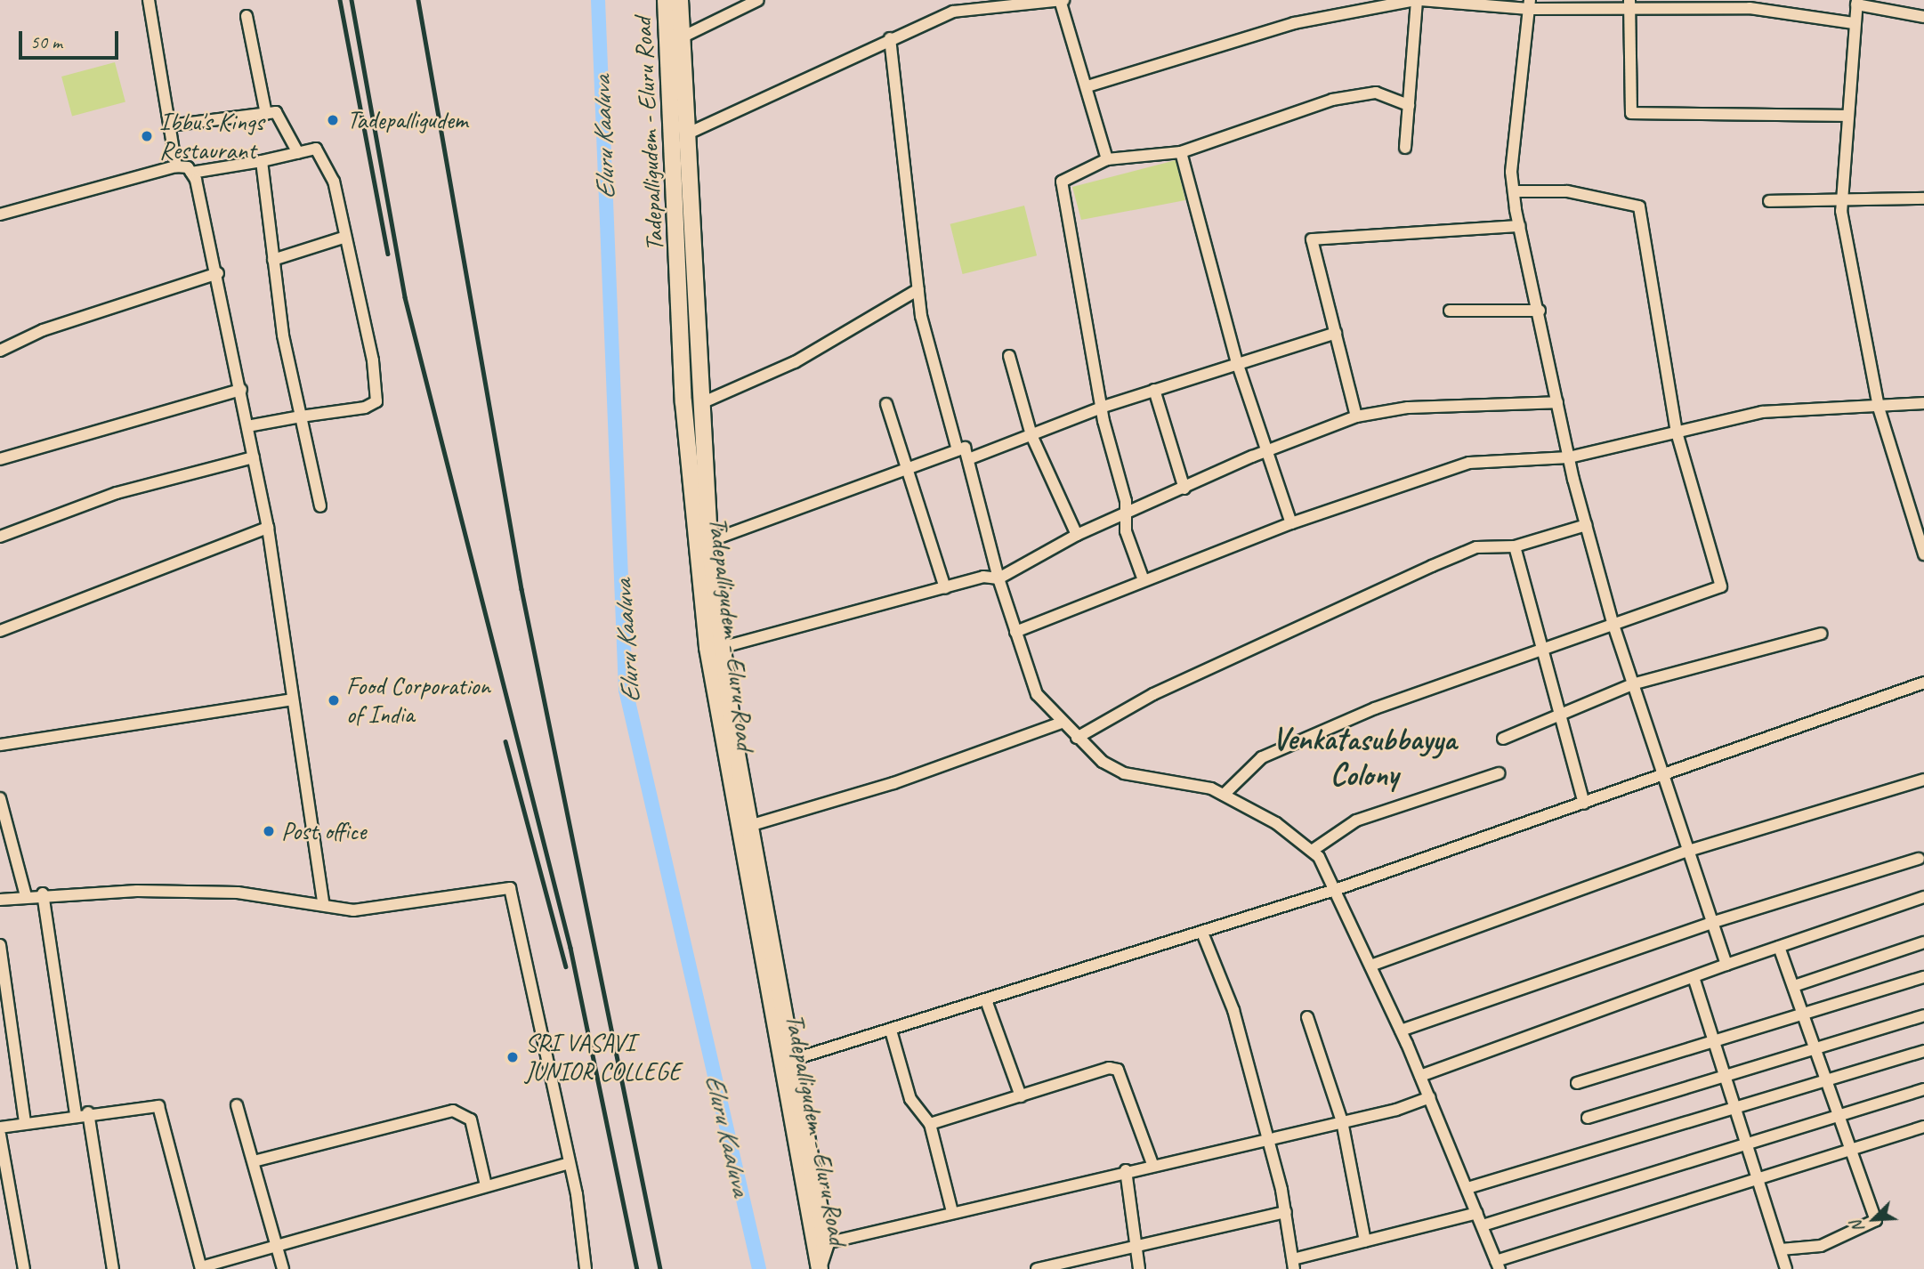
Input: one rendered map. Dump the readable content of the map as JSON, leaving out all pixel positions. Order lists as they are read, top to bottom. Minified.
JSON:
{"streets":{"main road":["Tadepalligudem - Eluru Road"]},"districts":["Venkatasubbayya Colony"],"water":["Eluru Kaaluva"],"places":["Tadepalligudem","Ibbu's Kings Restaurant","Food Corporation of India","Post office","SRI VASAVI JUNIOR COLLEGE"],"scale_bar":"50 m","north":"bottom left"}
